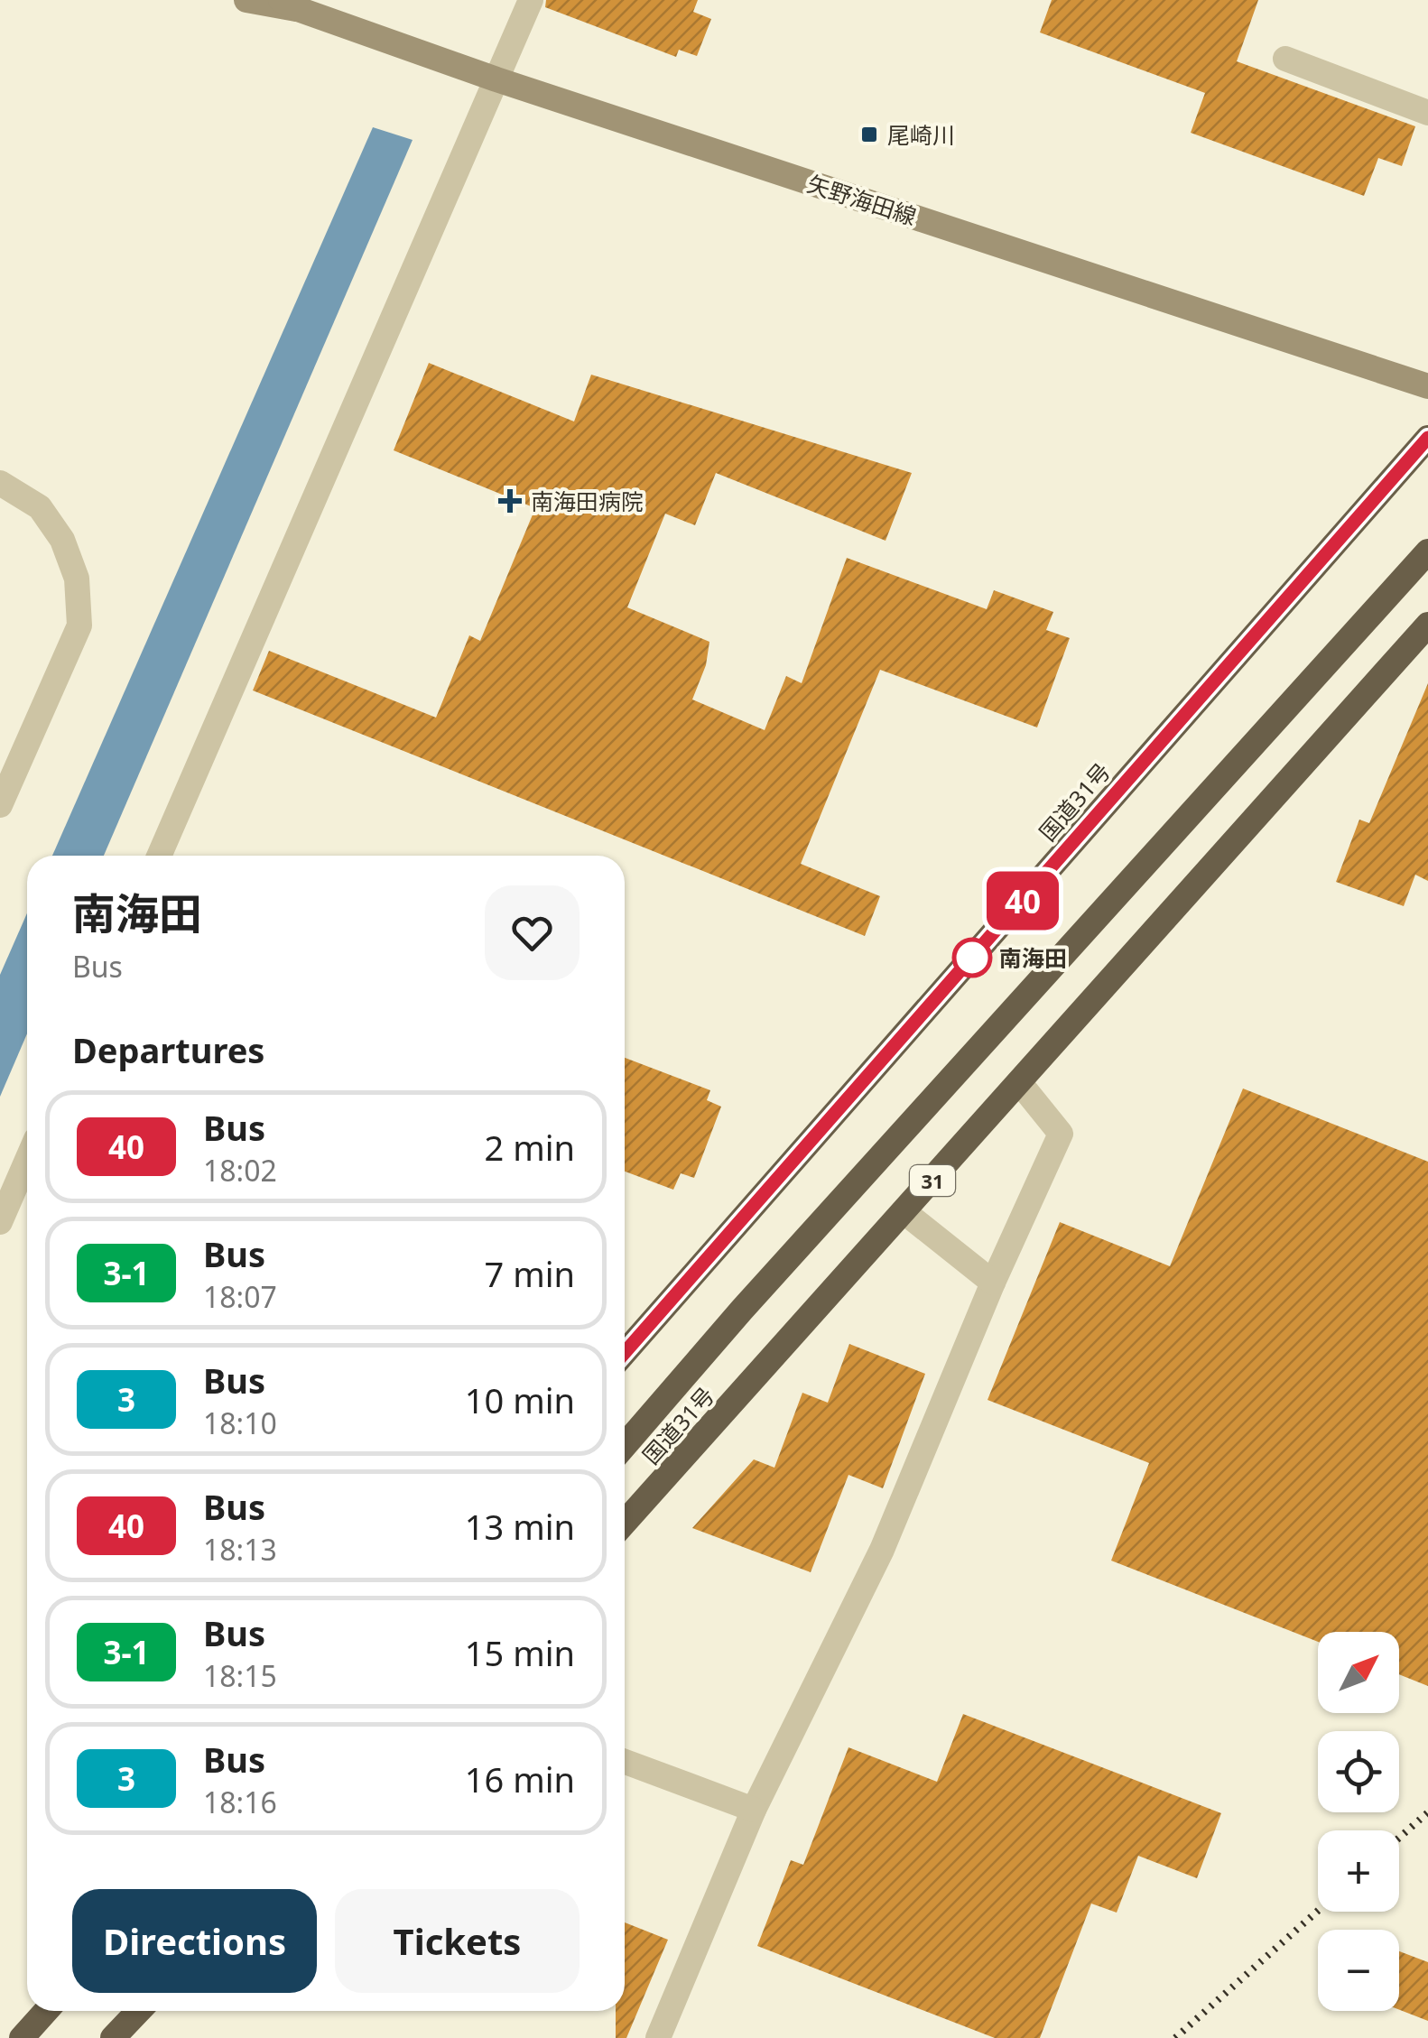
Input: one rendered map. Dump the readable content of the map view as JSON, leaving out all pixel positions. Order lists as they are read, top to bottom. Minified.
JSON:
{"streets":{"highway":["国道31号","31"],"main road":["矢野海田線"]},"places":{"transit":["尾崎川"],"health":["南海田病院"],"other":["南海田"]},"lines":["bus line 40"],"north":"top right","page":{"on_map":"40","heading":[["南海田","Bus"],"Departures"],"list":[{"mark":"40","name":"Bus","note":"18:02","value":"2 min"},{"mark":"3-1","name":"Bus","note":"18:07","value":"7 min"},{"mark":"3","name":"Bus","note":"18:10","value":"10 min"},{"mark":"40","name":"Bus","note":"18:13","value":"13 min"},{"mark":"3-1","name":"Bus","note":"18:15","value":"15 min"},{"mark":"3","name":"Bus","note":"18:16","value":"16 min"}],"map_buttons":["+","−"],"buttons":["Directions","Tickets"]}}
